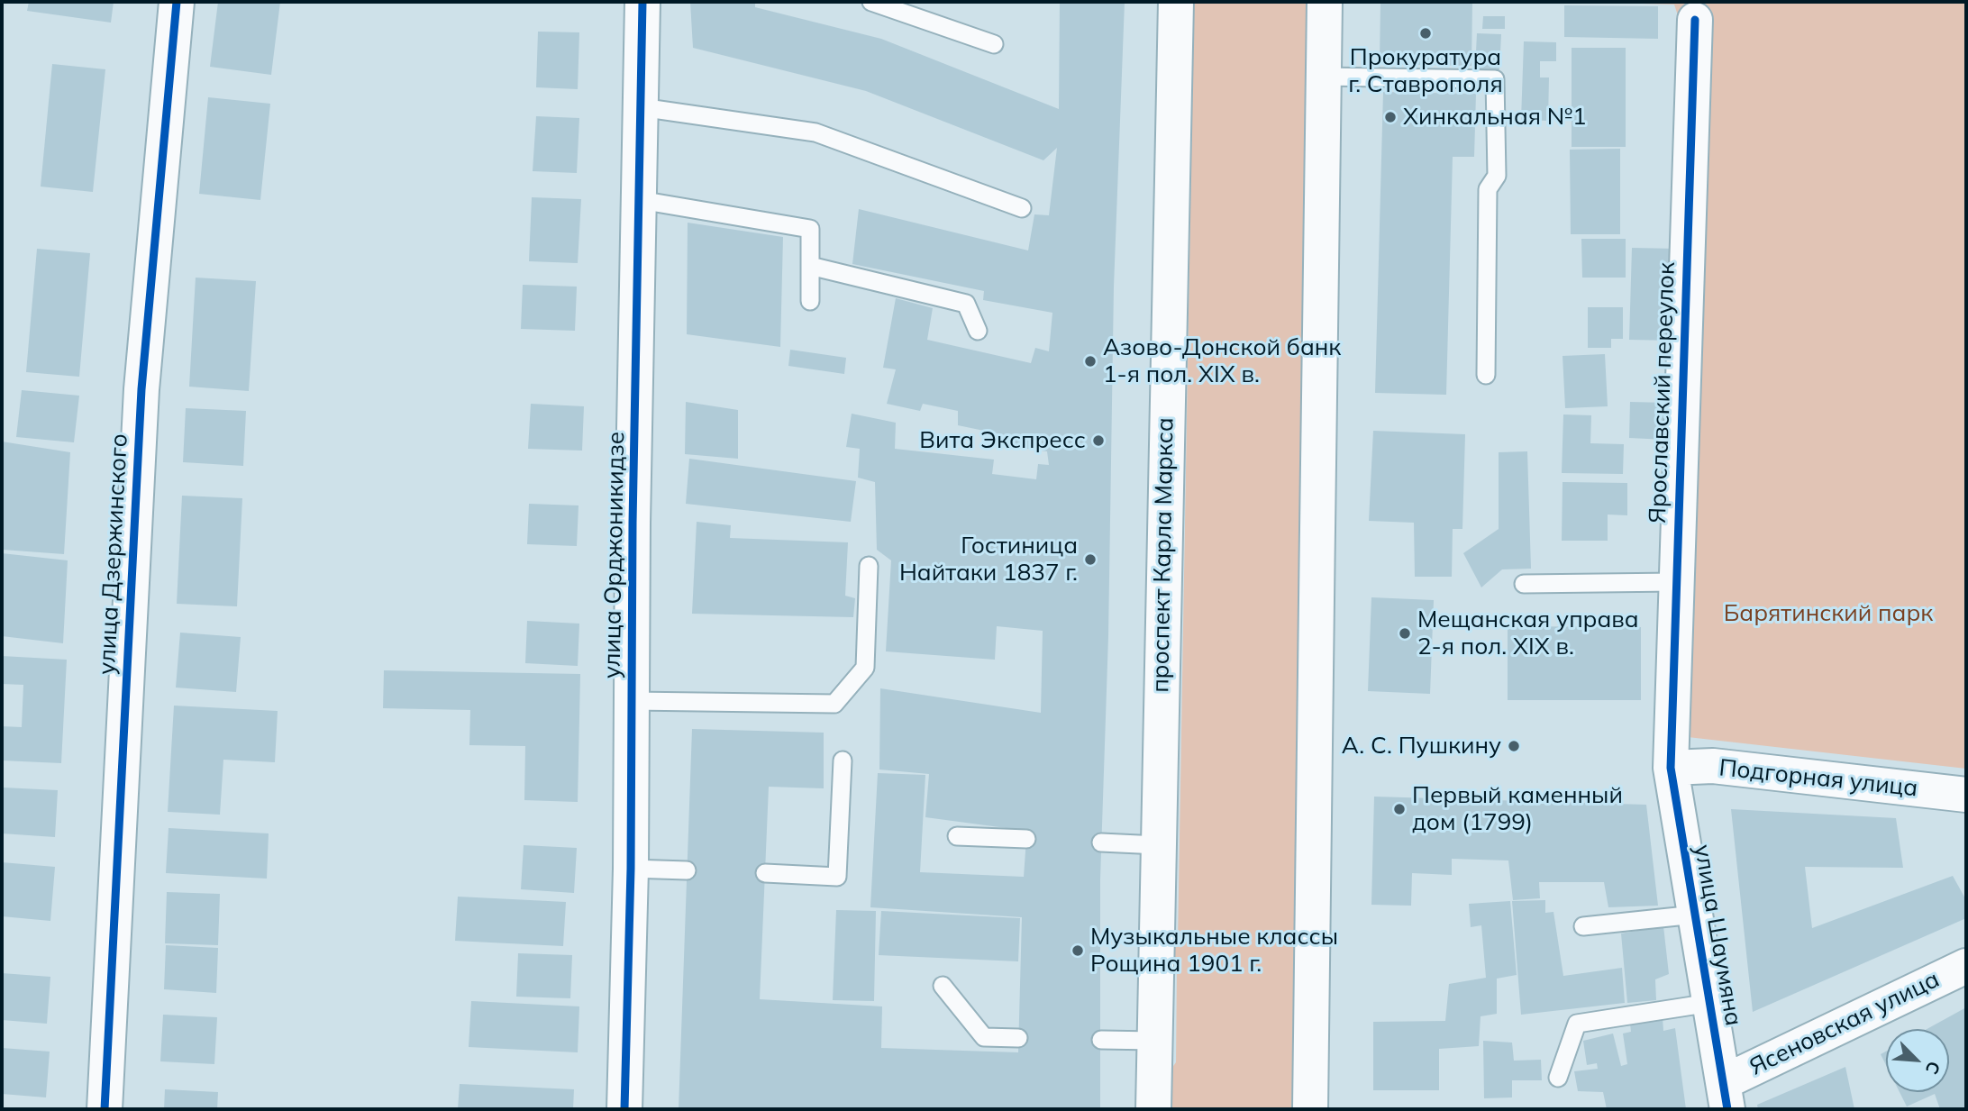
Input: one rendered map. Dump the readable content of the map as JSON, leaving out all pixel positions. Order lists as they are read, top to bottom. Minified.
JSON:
{"streets":{"street":["Ярославский переулок","улица Дзержинского","улица Орджоникидзе","проспект Карла Маркса","Подгорная улица","улица Шаумяна","Ясеновская улица"]},"crossings":[["Ярославский переулок","Подгорная улица"],["Ярославский переулок","улица Шаумяна"],["Подгорная улица","улица Шаумяна"],["улица Шаумяна","Ясеновская улица"]],"parks":["Барятинский парк"],"places":["Прокуратура г. Ставрополя","Хинкальная №1","Азово-Донской банк 1-я пол. XIX в.","Вита Экспресс","Гостиница Найтаки 1837 г.","Мещанская управа 2-я пол. XIX в.","А. С. Пушкину","Первый каменный дом (1799)","Музыкальные классы Рощина 1901 г."],"north":"bottom right"}
